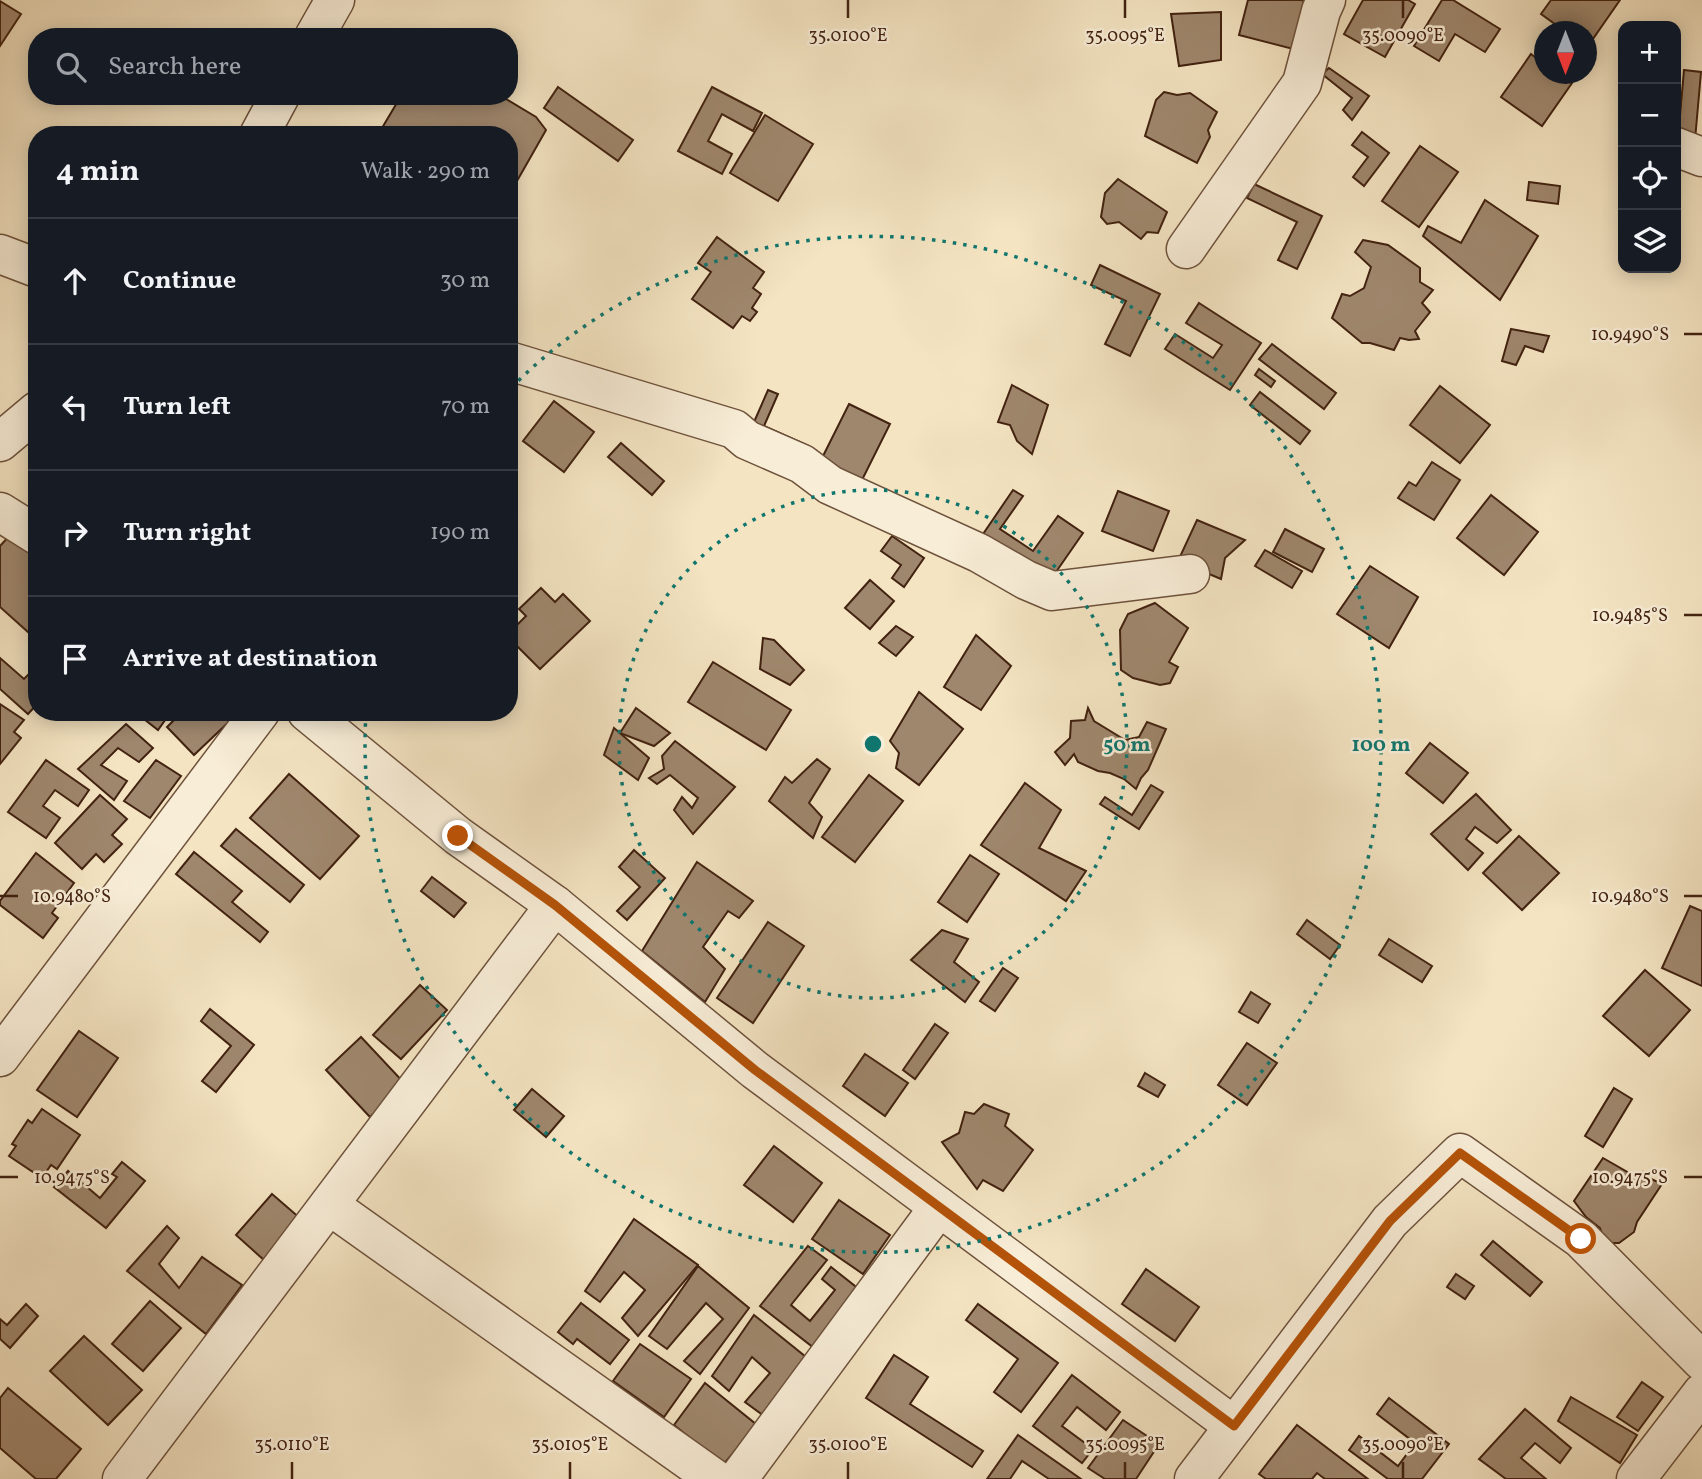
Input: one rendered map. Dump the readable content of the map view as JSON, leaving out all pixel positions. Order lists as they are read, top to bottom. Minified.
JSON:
{"north":"bottom","page":{"map_buttons":["+","−"],"search":"Search here","heading":["4 min","Walk · 290 m"],"list":[["Continue","30 m"],["Turn left","70 m"],["Turn right","190 m"],"Arrive at destination"]},"coordinates":["35.0100°E","35.0095°E","35.0090°E","10.9490°S","10.9485°S","10.9480°S","10.9475°S","35.0110°E","35.0105°E"],"rings":["50 m","100 m"]}
